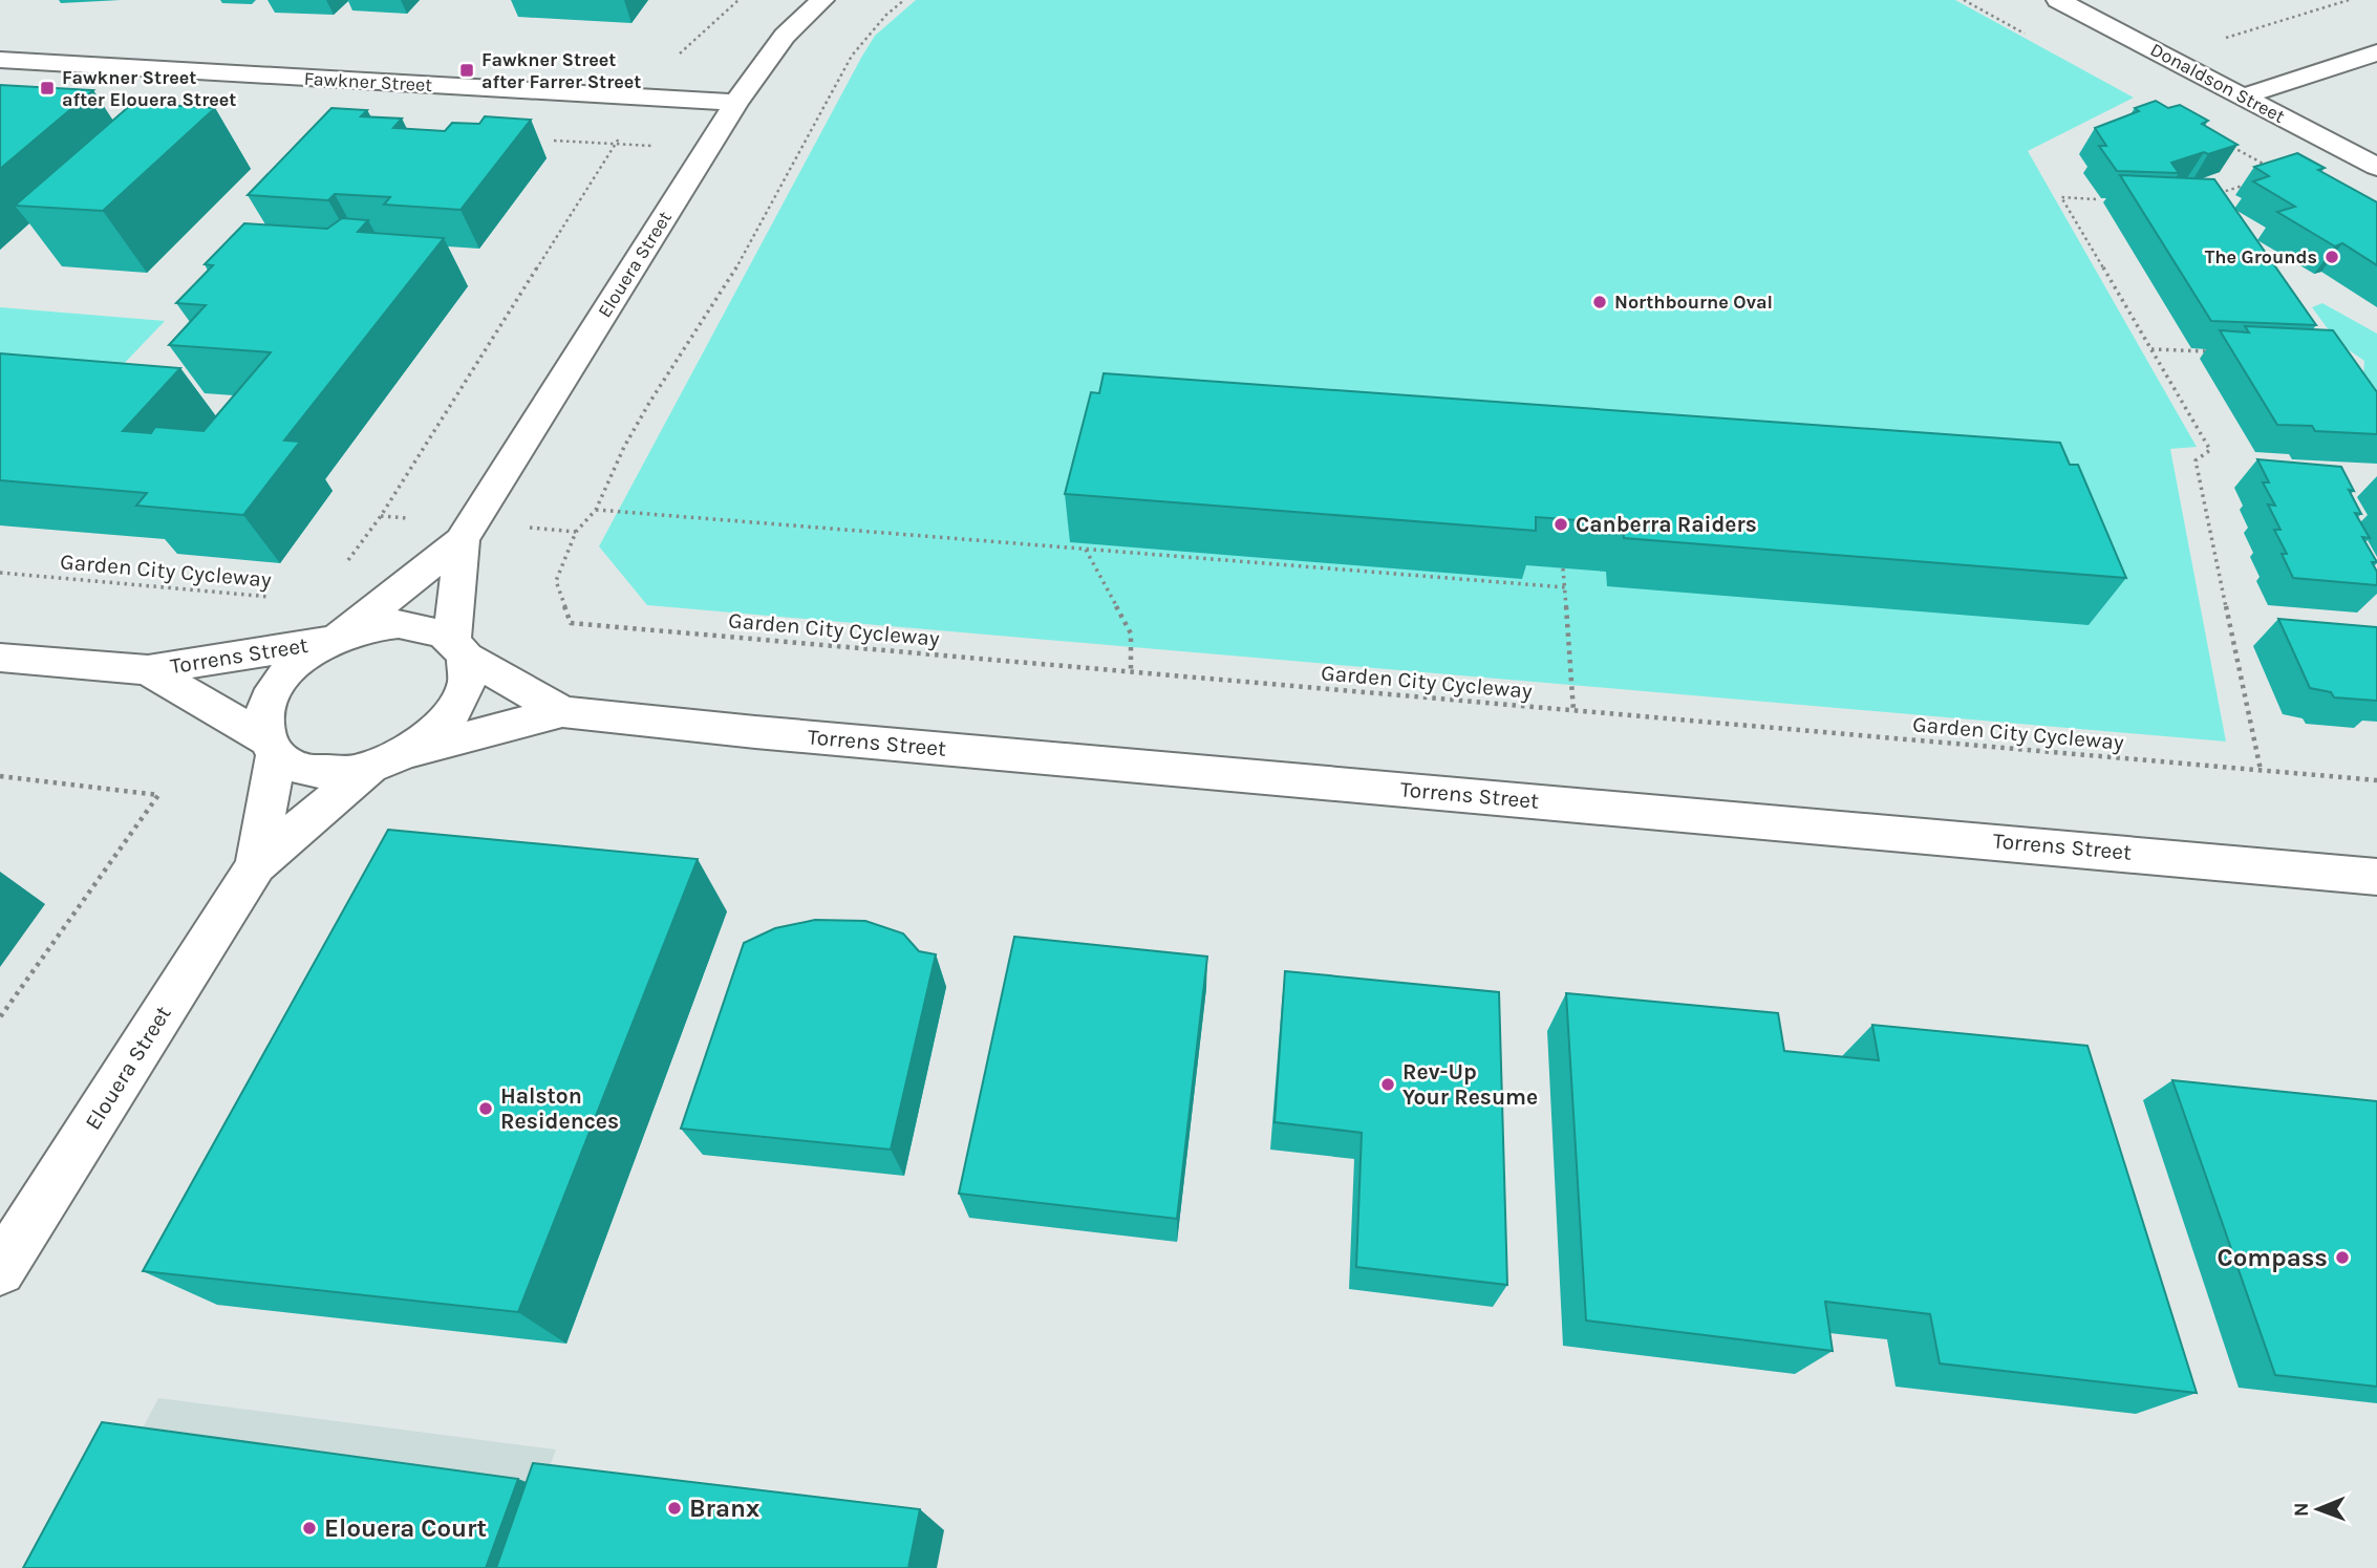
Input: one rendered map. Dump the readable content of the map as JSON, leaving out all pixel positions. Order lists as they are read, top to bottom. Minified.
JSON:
{"streets":{"street":["Fawkner Street","Donaldson Street","Elouera Street","Torrens Street"],"path":["Garden City Cycleway"]},"crossings":[["Fawkner Street","Elouera Street"],["Elouera Street","Torrens Street"]],"places":{"transit":["Fawkner Street after Farrer Street","Fawkner Street after Elouera Street"],"other":["The Grounds","Northbourne Oval","Canberra Raiders","Rev-Up Your Resume","Halston Residences","Compass","Branx","Elouera Court"]},"north":"left"}
